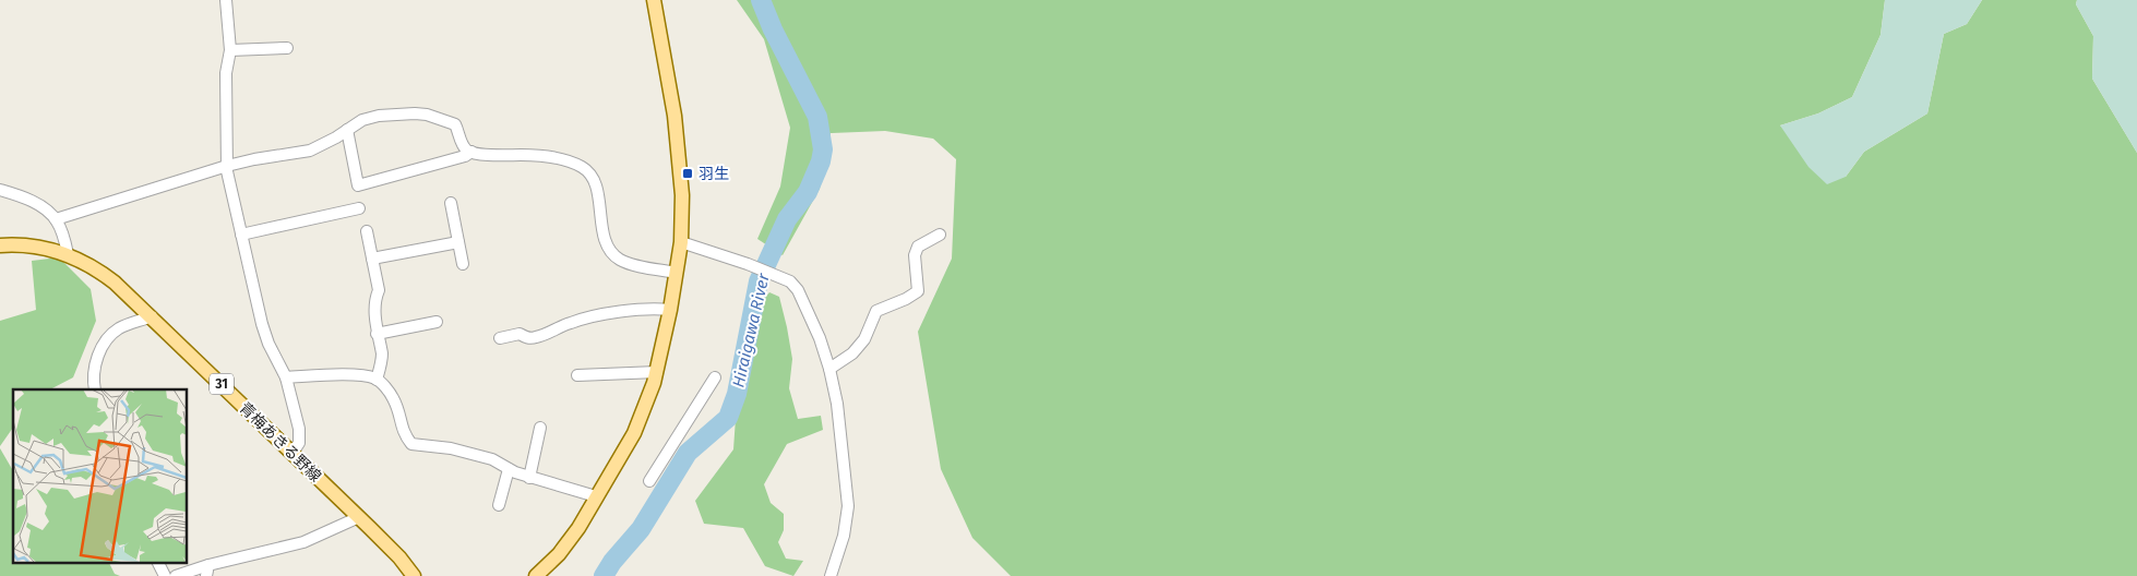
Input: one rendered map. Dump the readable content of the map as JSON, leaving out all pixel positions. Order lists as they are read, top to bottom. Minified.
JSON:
{"streets":{"main road":["31","青梅あきる野線"]},"water":["Hiraigawa River"],"places":{"transit":["羽生"]}}
